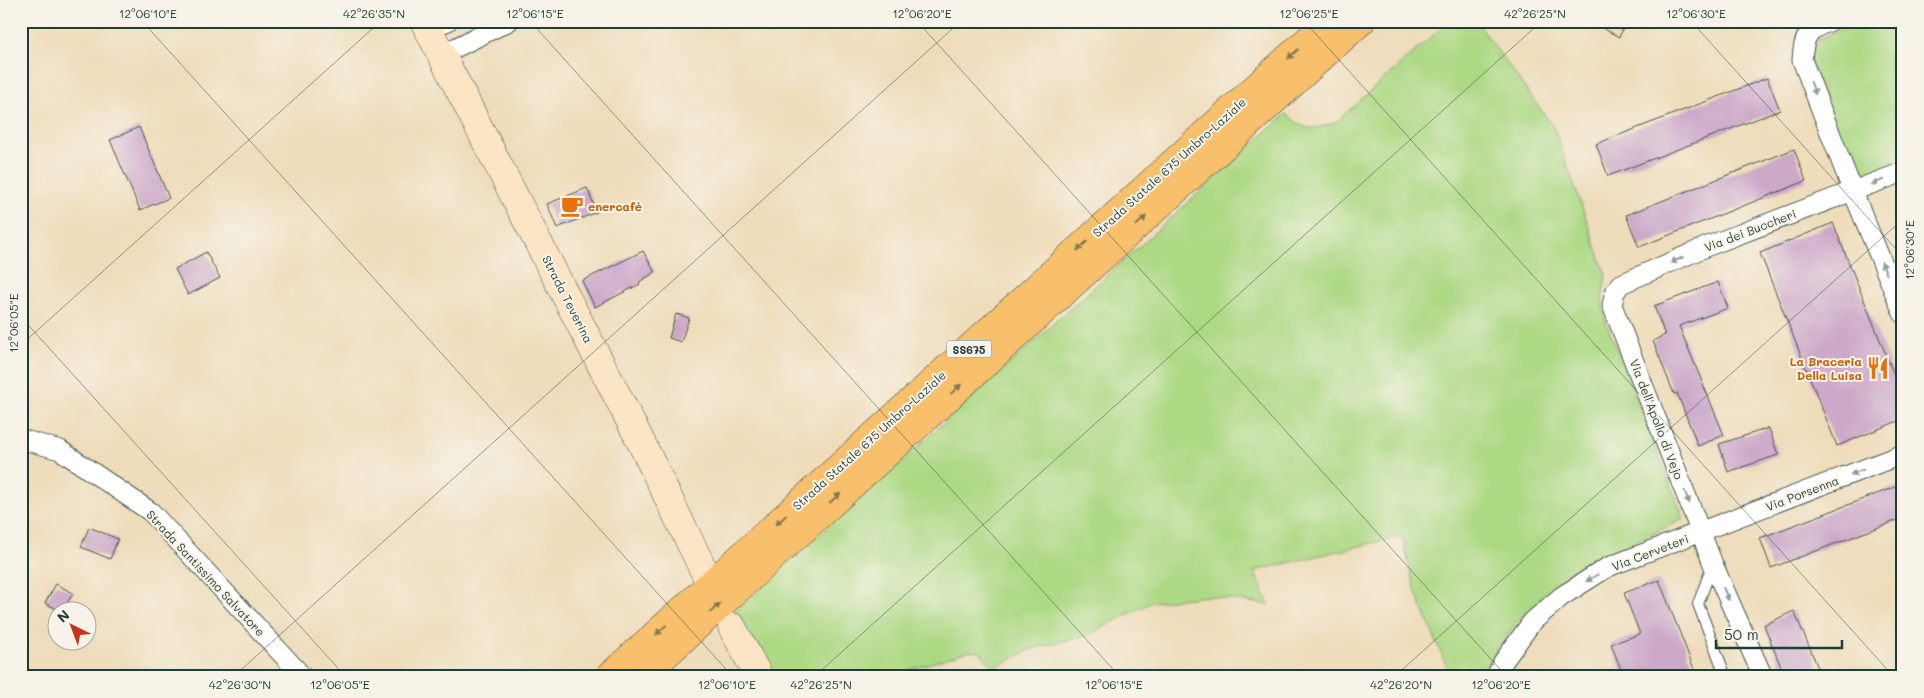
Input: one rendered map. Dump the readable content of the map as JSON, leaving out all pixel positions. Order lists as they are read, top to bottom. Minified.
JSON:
{"streets":{"highway":["Strada Statale 675 Umbro-Laziale","SS675"],"main road":["Strada Teverina"],"street":["Via dei Buccheri","Via dell'Apollo di Vejo","Via Porsenna","Via Cerveteri","Strada Santissimo Salvatore"]},"crossings":[["Via dei Buccheri","Via dell'Apollo di Vejo"],["Via dell'Apollo di Vejo","Via Porsenna"],["Via dell'Apollo di Vejo","Via Cerveteri"],["Via Porsenna","Via Cerveteri"]],"one_way":["Via dei Buccheri","Via dell'Apollo di Vejo","Via Porsenna","Via Cerveteri"],"places":{"cafe":["enercafè"],"restaurant":["La Braceria Della Luisa"]},"scale_bar":"50 m","north":"top left","coordinates":["12°06'10\"E","42°26'35\"N","12°06'15\"E","12°06'20\"E","12°06'25\"E","42°26'25\"N","12°06'30\"E","12°06'05\"E","42°26'30\"N","42°26'20\"N"]}
